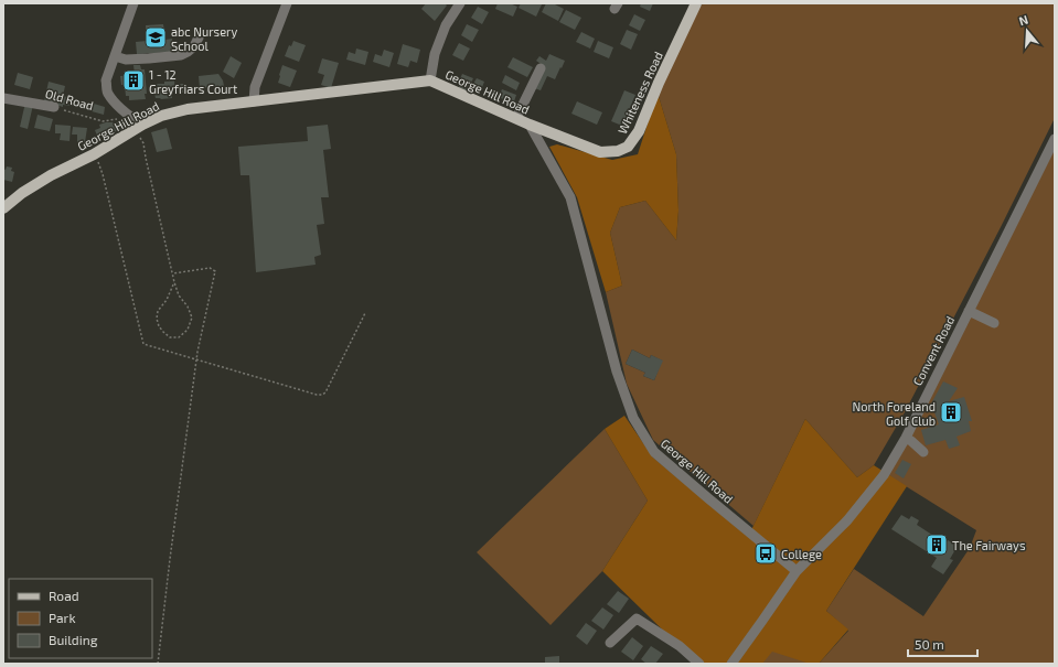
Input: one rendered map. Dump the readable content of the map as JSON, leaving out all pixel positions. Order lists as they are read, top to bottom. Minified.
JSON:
{"streets":{"main road":["George Hill Road","Whiteness Road"],"street":["Old Road","Convent Road"]},"crossings":[["George Hill Road","Whiteness Road"],["George Hill Road","Convent Road"]],"places":{"school or university":["abc Nursery School"],"building":["1 - 12 Greyfriars Court","North Foreland Golf Club","The Fairways"],"bus stop":["College"]},"legend":["Road","Park","Building"],"scale_bar":"50 m","north":"top"}
